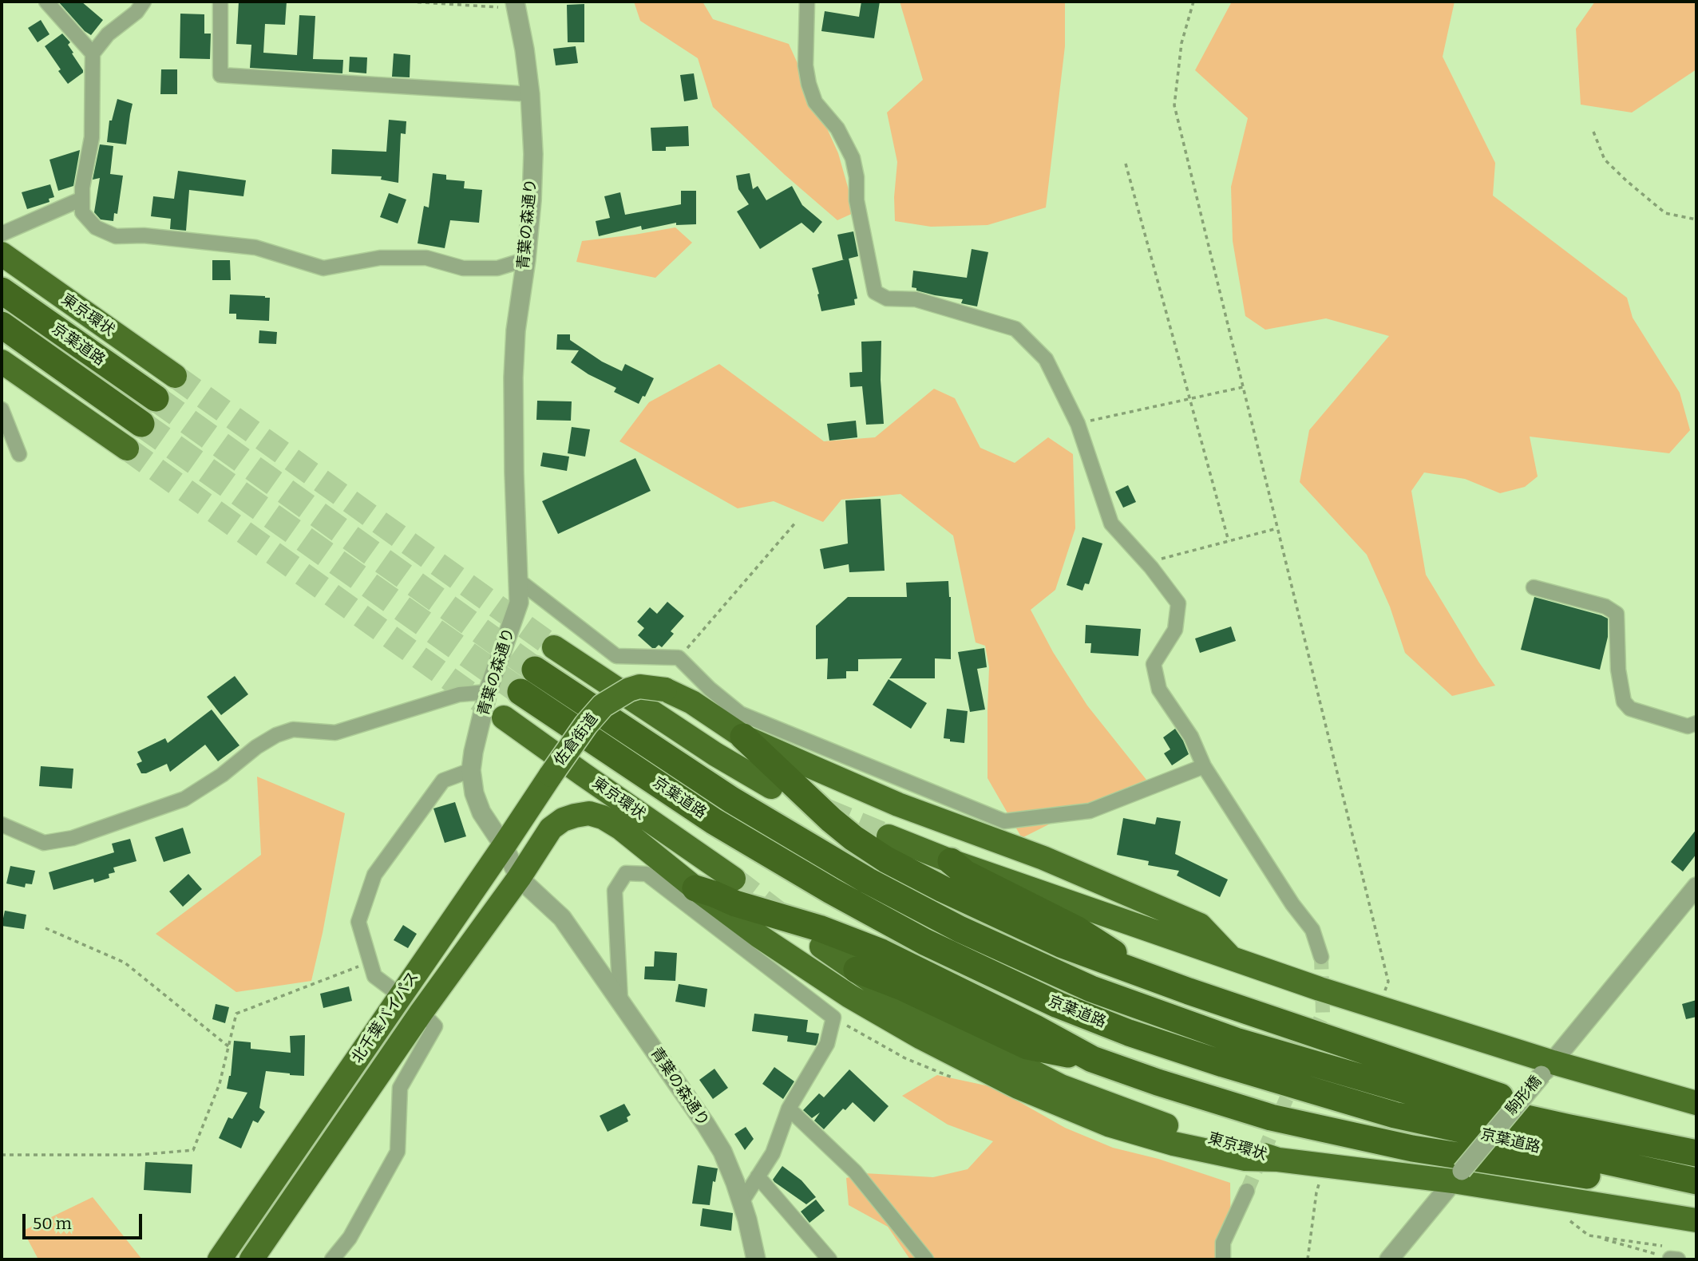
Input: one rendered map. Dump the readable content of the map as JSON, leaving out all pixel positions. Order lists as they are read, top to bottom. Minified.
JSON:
{"streets":{"highway":["東京環状","京葉道路","佐倉街道","北千葉バイパス"],"street":["青葉の森通り","駒形橋"]},"crossings":[["青葉の森通り","北千葉バイパス"],["東京環状","駒形橋"],["佐倉街道","北千葉バイパス"]],"scale_bar":"50 m"}
